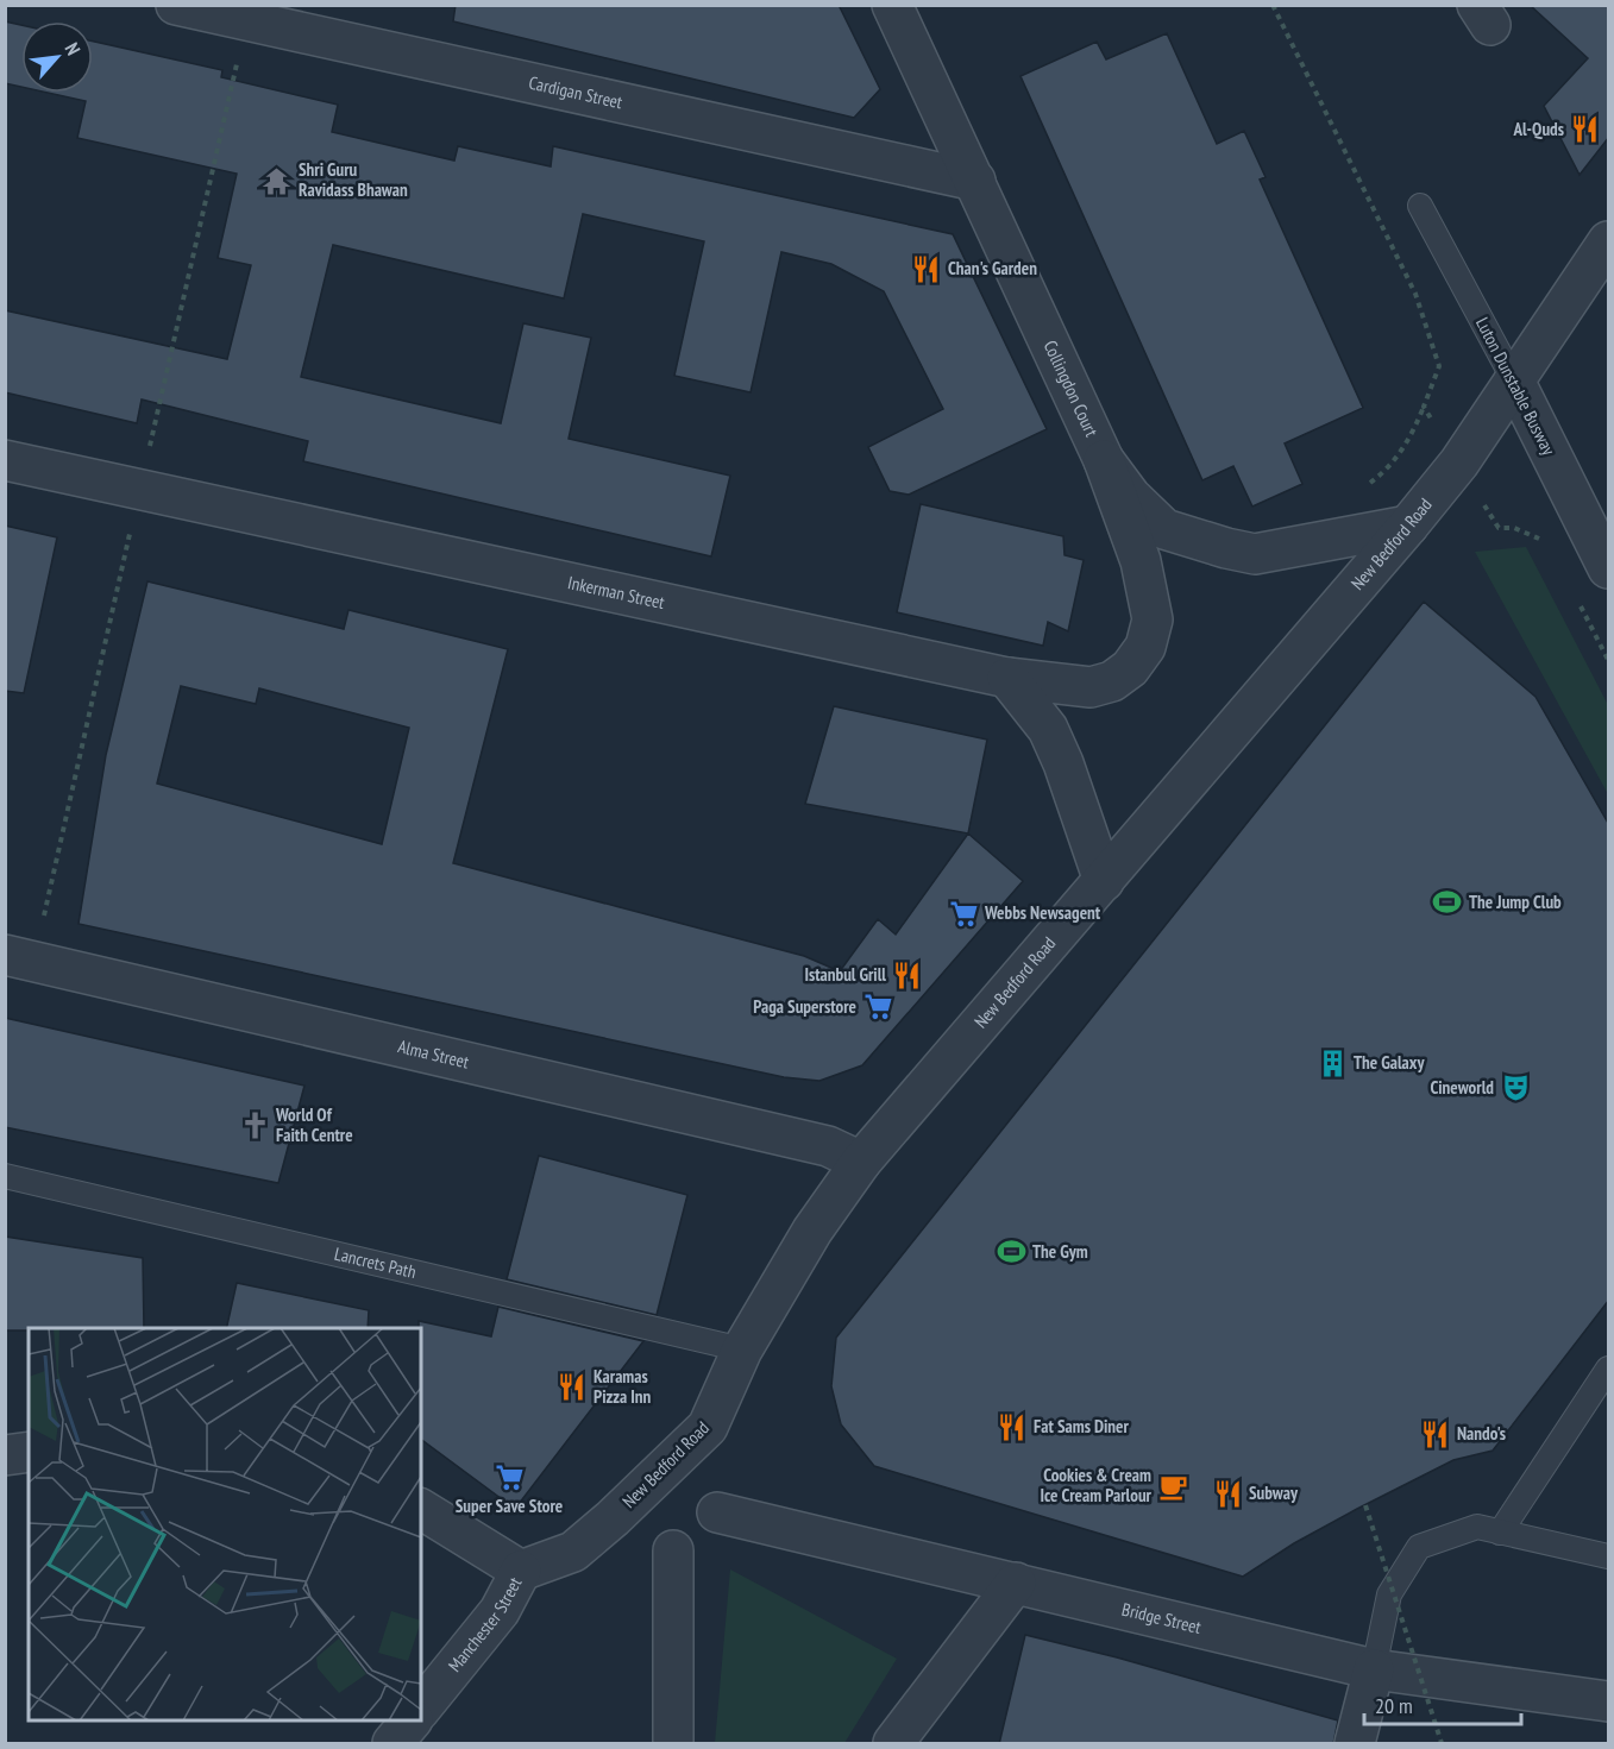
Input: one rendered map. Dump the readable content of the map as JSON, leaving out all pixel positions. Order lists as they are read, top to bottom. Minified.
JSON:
{"streets":{"street":["Cardigan Street","Luton Dunstable Busway","Collingdon Court","New Bedford Road","Inkerman Street","Alma Street","Bridge Street","Manchester Street"],"lane":["Lancrets Path"]},"crossings":[["Cardigan Street","Collingdon Court"],["Luton Dunstable Busway","New Bedford Road"],["Collingdon Court","New Bedford Road"],["Collingdon Court","Inkerman Street"],["New Bedford Road","Alma Street"],["New Bedford Road","Lancrets Path"],["New Bedford Road","Manchester Street"]],"places":{"restaurant":["Al-Quds","Chan's Garden","Istanbul Grill","Karamas Pizza Inn","Fat Sams Diner","Nando's","Subway"],"temple":["Shri Guru Ravidass Bhawan"],"sports":["The Jump Club","The Gym"],"supermarket":["Webbs Newsagent","Paga Superstore","Super Save Store"],"building":["The Galaxy"],"theatre":["Cineworld"],"church":["World Of Faith Centre"],"cafe":["Cookies & Cream Ice Cream Parlour"]},"scale_bar":"20 m","north":"top right"}
